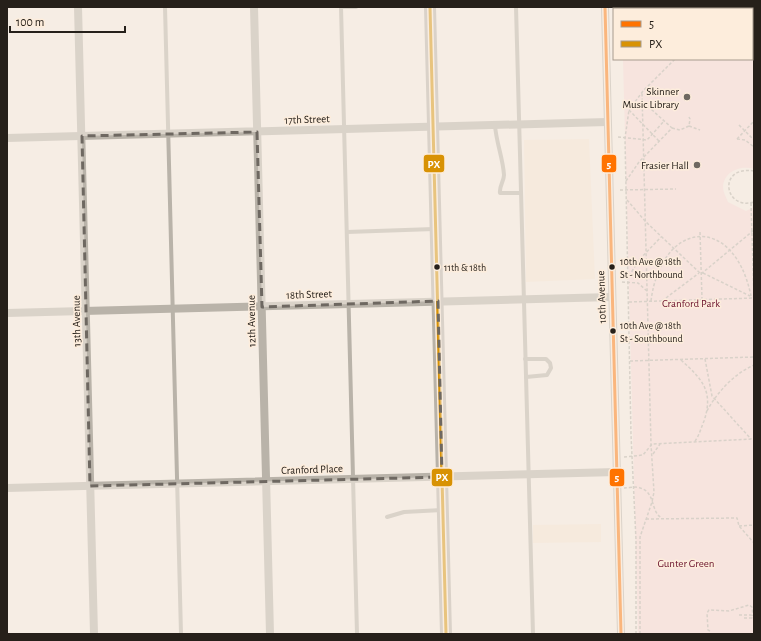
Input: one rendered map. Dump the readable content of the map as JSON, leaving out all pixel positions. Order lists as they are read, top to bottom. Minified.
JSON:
{"streets":{"street":["17th Street","18th Street","10th Avenue","13th Avenue","12th Avenue","Cranford Place"]},"crossings":[["17th Street","10th Avenue"],["17th Street","13th Avenue"],["17th Street","12th Avenue"],["18th Street","10th Avenue"],["18th Street","13th Avenue"],["18th Street","12th Avenue"],["10th Avenue","Cranford Place"],["13th Avenue","Cranford Place"],["12th Avenue","Cranford Place"]],"parks":["Cranford Park","Gunter Green"],"places":["Skinner Music Library","Frasier Hall","11th & 18th","10th Ave @ 18th St - Northbound","10th Ave @ 18th St - Southbound"],"lines":["transit line 5","transit line PX"],"legend":["5","PX"],"scale_bar":"100 m"}
